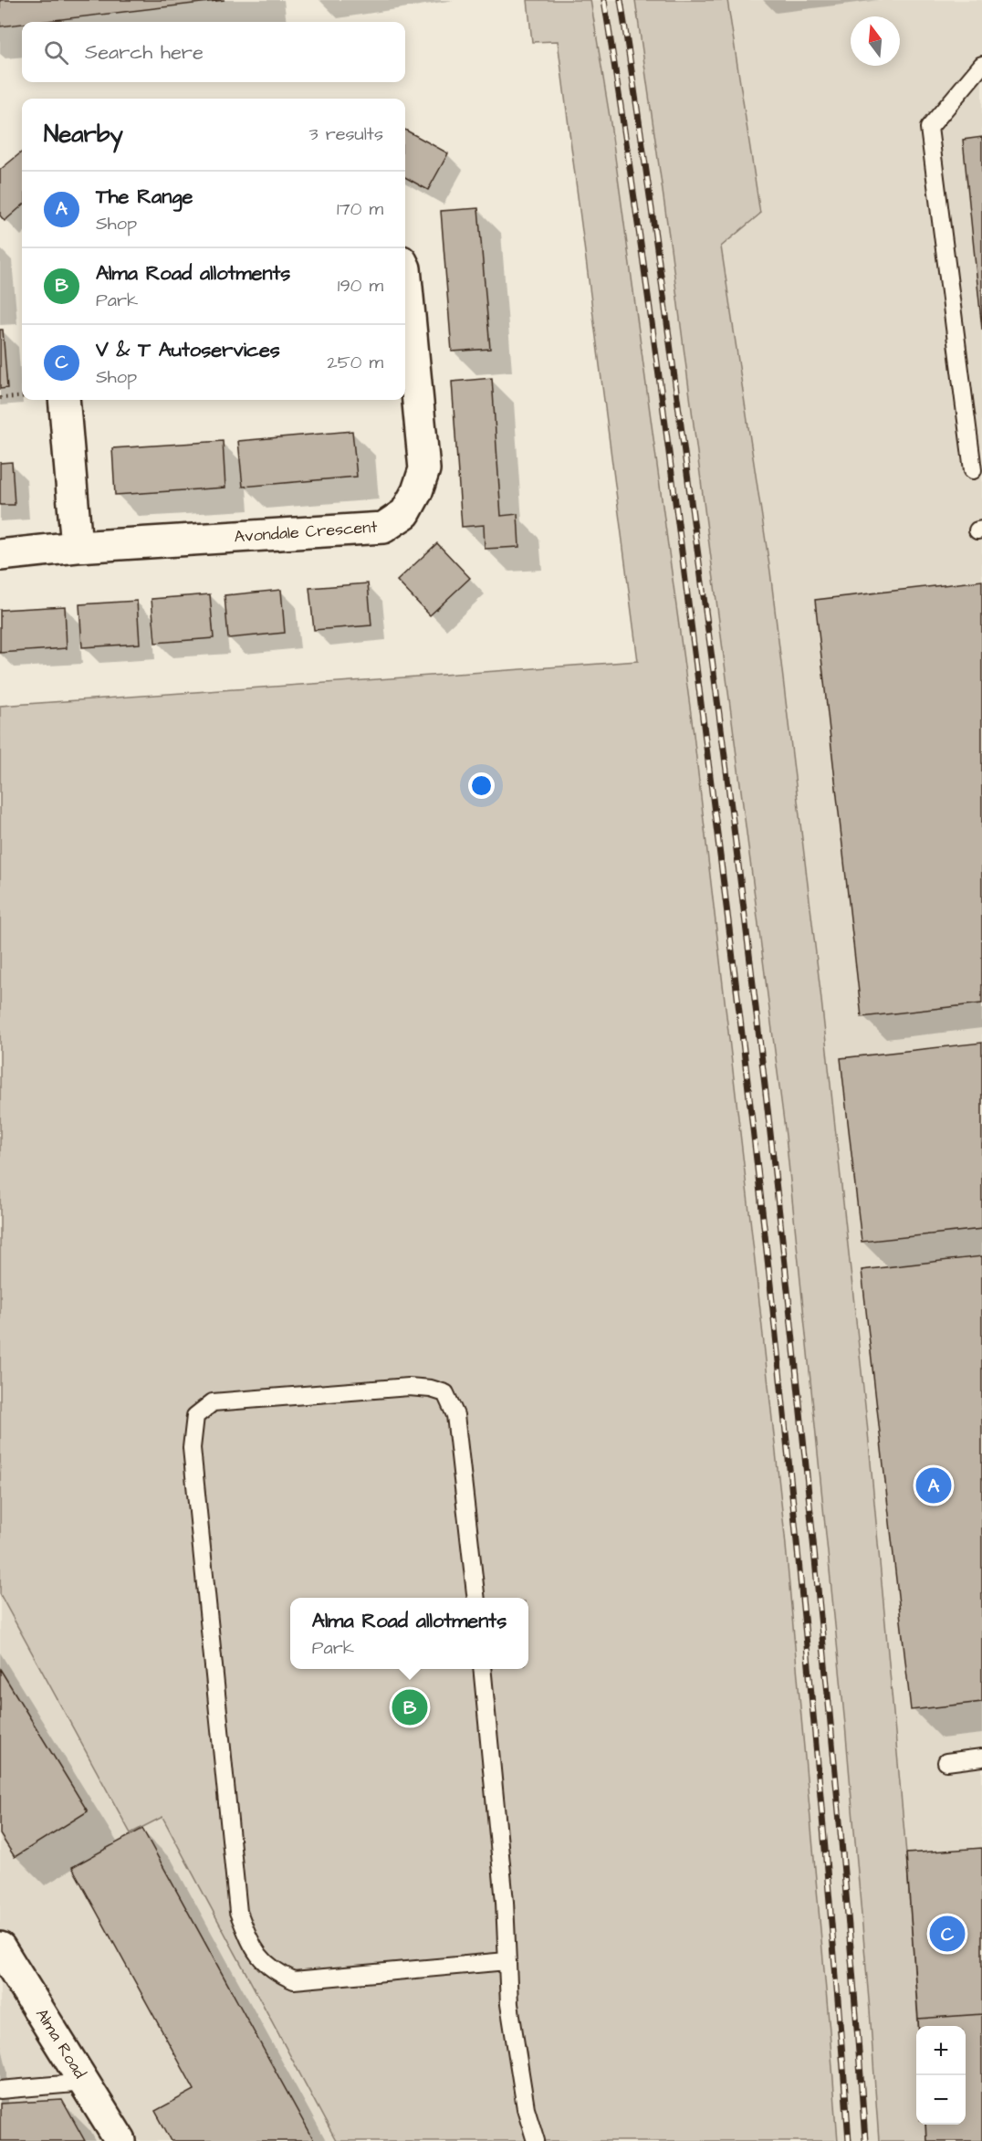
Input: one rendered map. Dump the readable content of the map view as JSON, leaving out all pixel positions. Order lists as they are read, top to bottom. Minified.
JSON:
{"streets":{"street":["Avondale Crescent","Alma Road"]},"north":"top","page":{"search":"Search here","heading":["Nearby","3 results"],"list":[{"mark":"A","name":"The Range","note":"Shop","value":"170 m"},{"mark":"B","name":"Alma Road allotments","note":"Park","value":"190 m"},{"mark":"C","name":"V & T Autoservices","note":"Shop","value":"250 m"}],"pins":["A","B","C"],"popup":["Alma Road allotments","Park"],"map_buttons":["+","−"]}}
